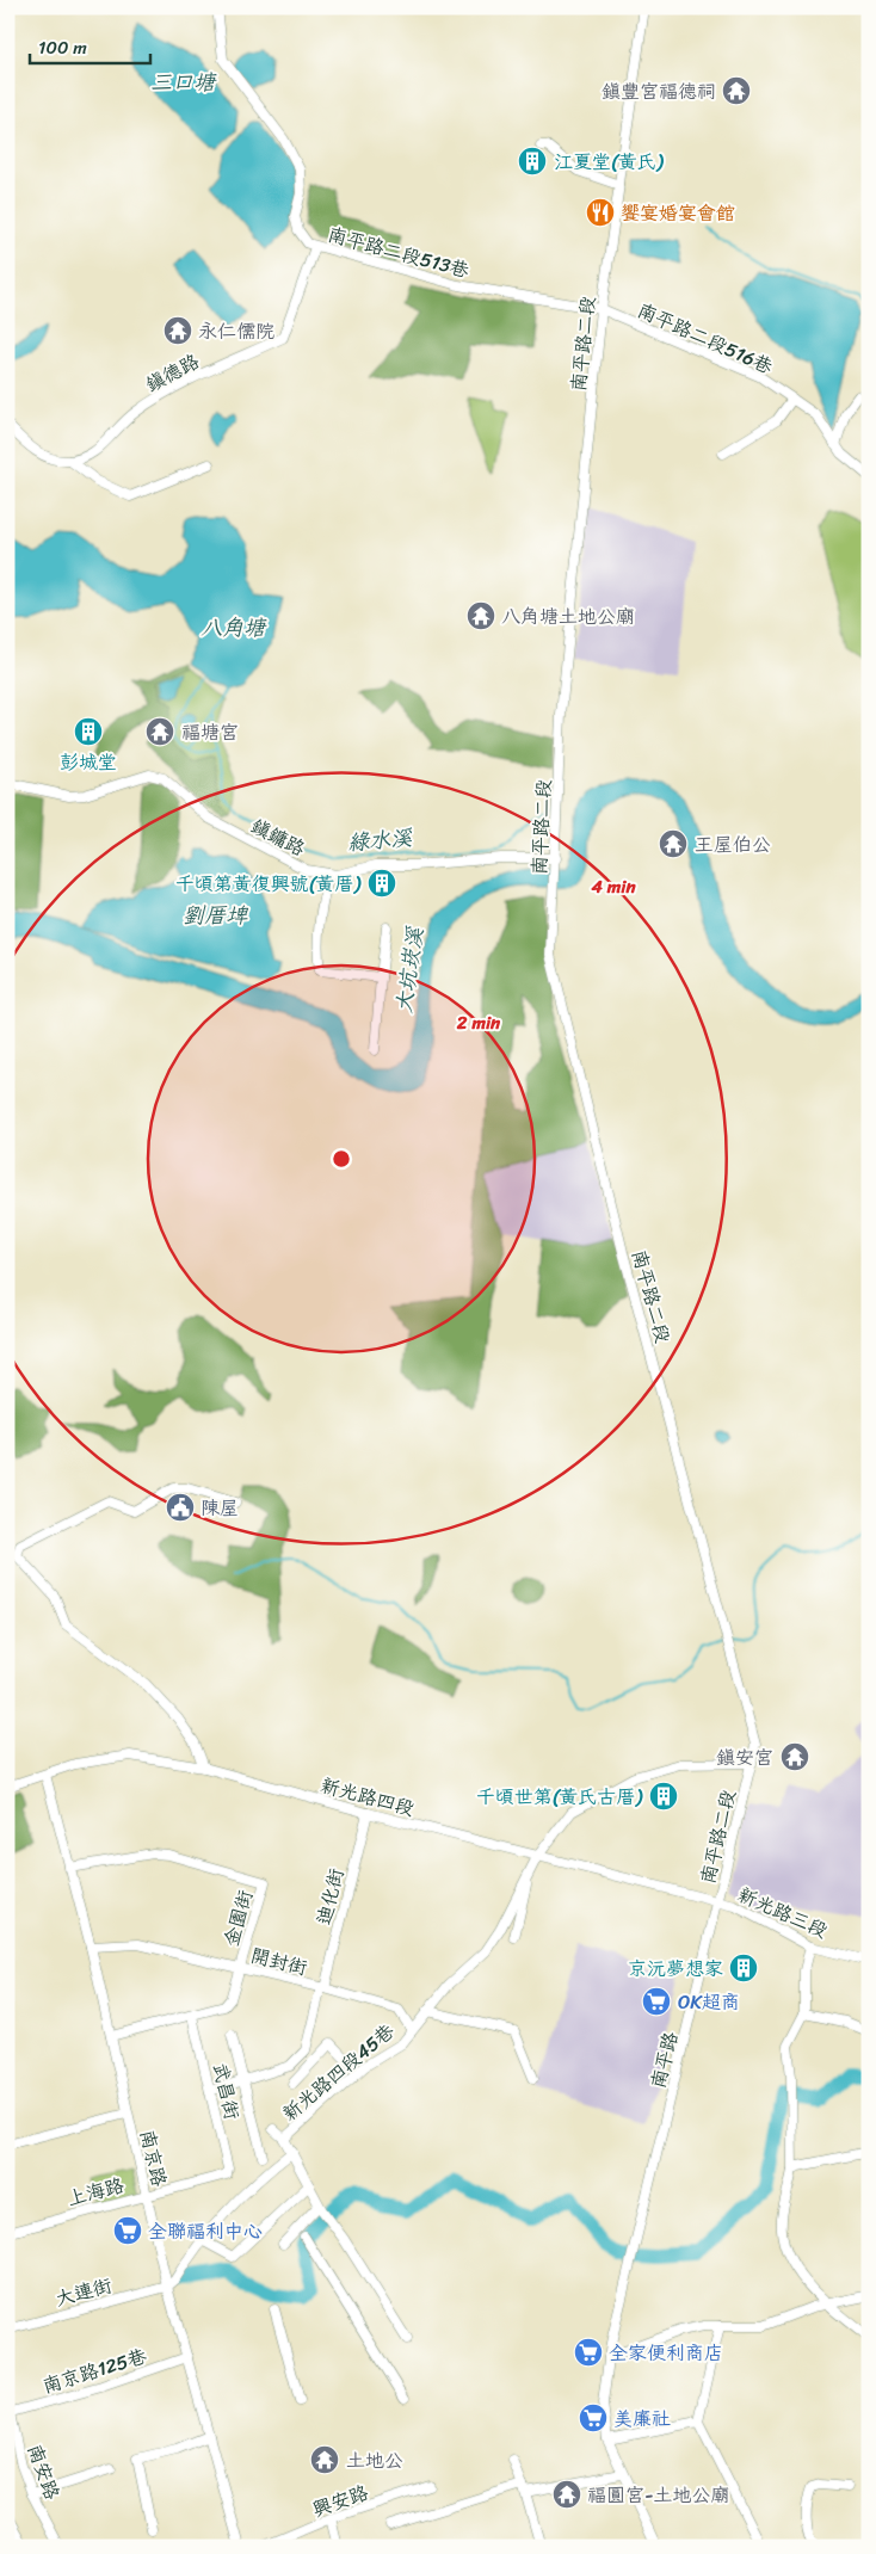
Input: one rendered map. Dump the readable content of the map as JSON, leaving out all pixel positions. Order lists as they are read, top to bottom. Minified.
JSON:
{"streets":{"street":["南平路二段513巷","南平路二段516巷","南平路二段","鎮德路","鎮鏞路","新光路四段","迪化街","新光路三段","金園街","開封街","南平路","新光路四段45巷","武昌街","南京路","上海路","大連街","南京路125巷","南安路","興安路"]},"crossings":[["南平路二段513巷","南平路二段516巷"],["南平路二段513巷","南平路二段"],["南平路二段513巷","鎮德路"],["南平路二段516巷","南平路二段"],["南平路二段","鎮鏞路"],["南平路二段","新光路四段"],["南平路二段","新光路三段"],["南平路二段","南平路"],["南平路二段","新光路四段45巷"],["新光路四段","迪化街"],["新光路四段","新光路三段"],["新光路四段","南平路"],["新光路四段","新光路四段45巷"],["新光路四段","南京路"],["迪化街","開封街"],["迪化街","武昌街"],["新光路三段","南平路"],["金園街","開封街"],["金園街","武昌街"],["金園街","南京路"],["開封街","新光路四段45巷"],["開封街","南京路"],["武昌街","上海路"],["南京路","上海路"],["南京路","大連街"],["南京路","南京路125巷"],["南京路125巷","南安路"]],"water":["三口塘","八角塘","綠水溪","劉厝埤","大坑崁溪"],"places":{"temple":["鎮豐宮福德祠","永仁儒院","八角塘土地公廟","福塘宮","王屋伯公","鎮安宮","土地公","福圓宮-土地公廟"],"building":["江夏堂(黃氏)","彭城堂","千頃第黃復興號(黃厝)","千頃世第(黃氏古厝)","京沅夢想家"],"restaurant":["饗宴婚宴會館"],"public building":["陳屋"],"supermarket":["OK超商","全聯福利中心","全家便利商店","美廉社"]},"scale_bar":"100 m","rings":["4 min","2 min"]}
